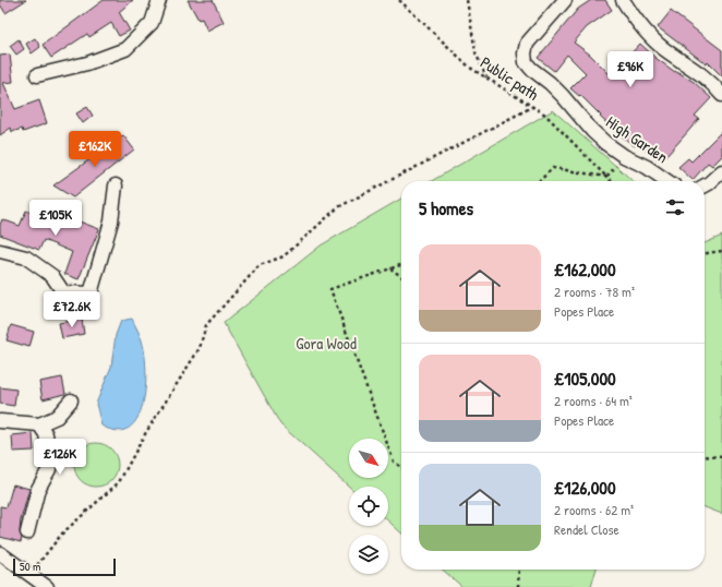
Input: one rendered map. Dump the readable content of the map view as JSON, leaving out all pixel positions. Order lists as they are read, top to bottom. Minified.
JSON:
{"streets":{"street":["High Garden"],"path":["Public path"]},"parks":["Gora Wood"],"scale_bar":"50 m","north":"bottom right","page":{"price":["£96K","£162K","£105K","£72.6K","£126K"],"heading":"5 homes","list":[{"name":"£162,000","note":"2 rooms · 78 m² · Popes Place"},{"name":"£105,000","note":"2 rooms · 64 m² · Popes Place"},{"name":"£126,000","note":"2 rooms · 62 m² · Rendel Close"}],"scale":"50 m"}}
